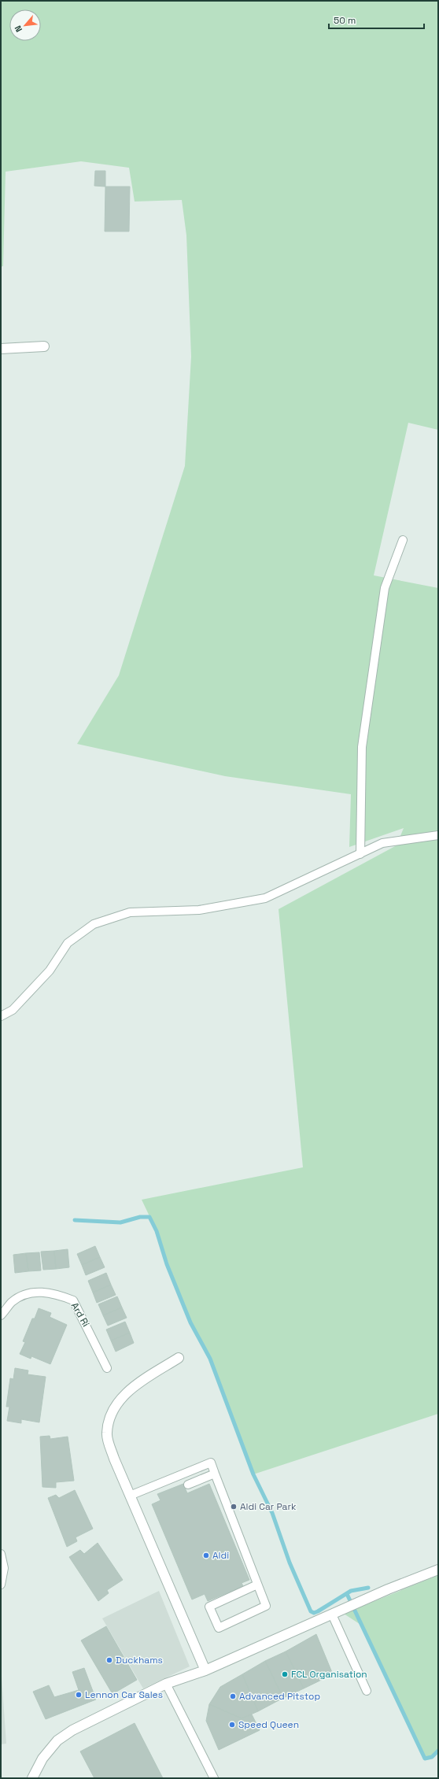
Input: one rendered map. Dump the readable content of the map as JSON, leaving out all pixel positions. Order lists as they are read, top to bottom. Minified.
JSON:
{"streets":{"lane":["Ard Rí"]},"places":["Aldi Car Park","Aldi","Duckhams","FCL Organisation","Lennon Car Sales","Advanced Pitstop","Speed Queen"],"scale_bar":"50 m","north":"bottom left"}
